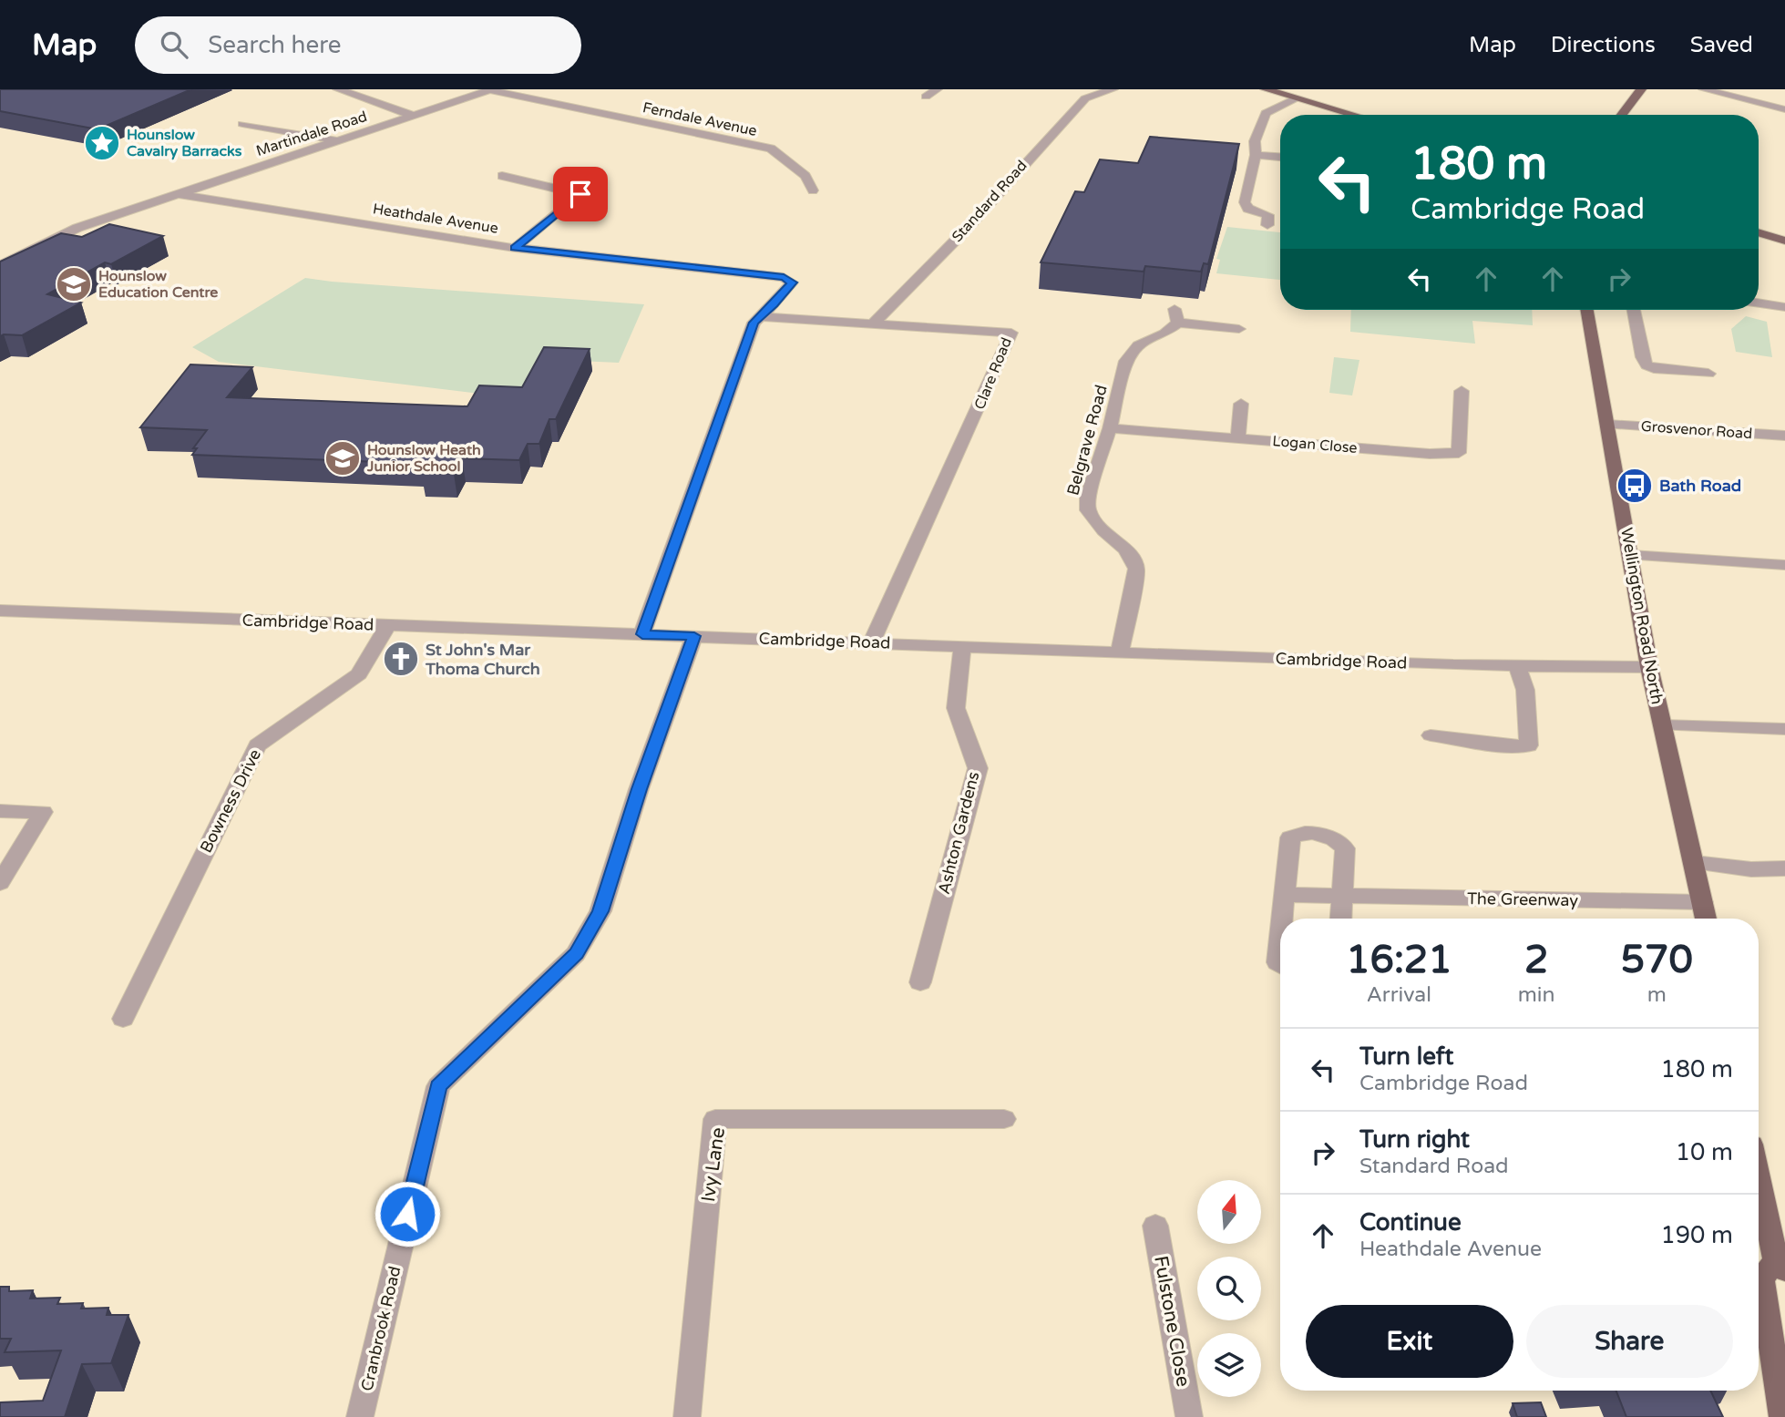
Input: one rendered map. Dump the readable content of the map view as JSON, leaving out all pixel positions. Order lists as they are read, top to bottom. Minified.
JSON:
{"streets":{"main road":["Wellington Road North"],"street":["Ferndale Avenue","Martindale Road","Standard Road","Heathdale Avenue","Clare Road","Grosvenor Road","Belgrave Road","Logan Close","Cambridge Road","Bowness Drive","Ashton Gardens","The Greenway","Ivy Lane","Fulstone Close","Cranbrook Road"]},"crossings":[["Ferndale Avenue","Martindale Road"],["Martindale Road","Heathdale Avenue"],["Standard Road","Clare Road"],["Heathdale Avenue","Clare Road"],["Clare Road","Cambridge Road"],["Grosvenor Road","Wellington Road North"],["Belgrave Road","Logan Close"],["Belgrave Road","Cambridge Road"],["Wellington Road North","Cambridge Road"],["Wellington Road North","The Greenway"],["Cambridge Road","Bowness Drive"],["Cambridge Road","Ashton Gardens"],["Cambridge Road","Cranbrook Road"]],"places":{"place":["Hounslow Cavalry Barracks"],"school or university":["Hounslow Education Centre","Hounslow Heath Junior School"],"bus stop":["Bath Road"],"church":["St John's Mar Thoma Church"]},"north":"top","page":{"header":"Map","search":"Search here","nav":["Map","Directions","Saved"],"turn":["180 m","Cambridge Road"],"eta":["16:21","Arrival","2","min","570","m"],"list":[{"name":"Turn left","note":"Cambridge Road","value":"180 m"},{"name":"Turn right","note":"Standard Road","value":"10 m"},{"name":"Continue","note":"Heathdale Avenue","value":"190 m"}],"buttons":["Exit","Share"]}}
